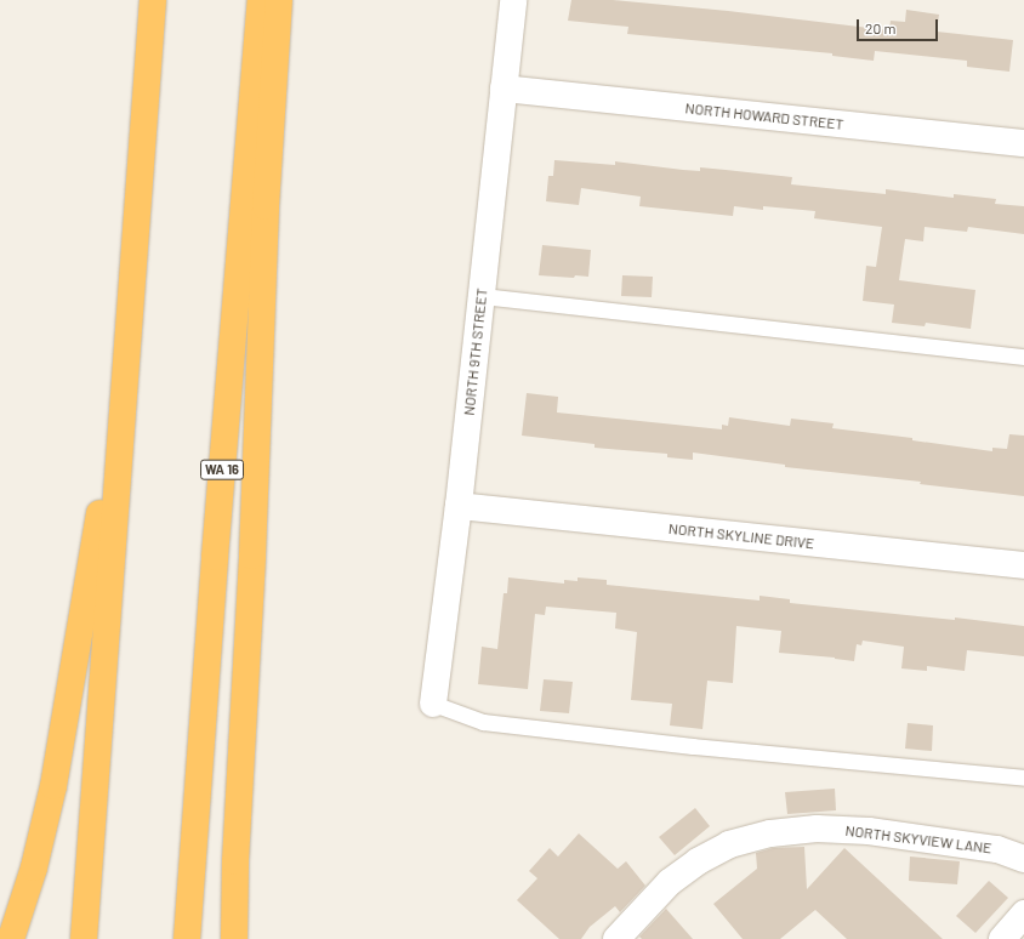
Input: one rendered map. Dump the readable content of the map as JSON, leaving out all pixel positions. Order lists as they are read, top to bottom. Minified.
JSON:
{"streets":{"highway":["WA 16"],"street":["NORTH HOWARD STREET","NORTH 9TH STREET","NORTH SKYLINE DRIVE","NORTH SKYVIEW LANE"]},"crossings":[["NORTH HOWARD STREET","NORTH 9TH STREET"],["NORTH 9TH STREET","NORTH SKYLINE DRIVE"]],"scale_bar":"20 m"}
